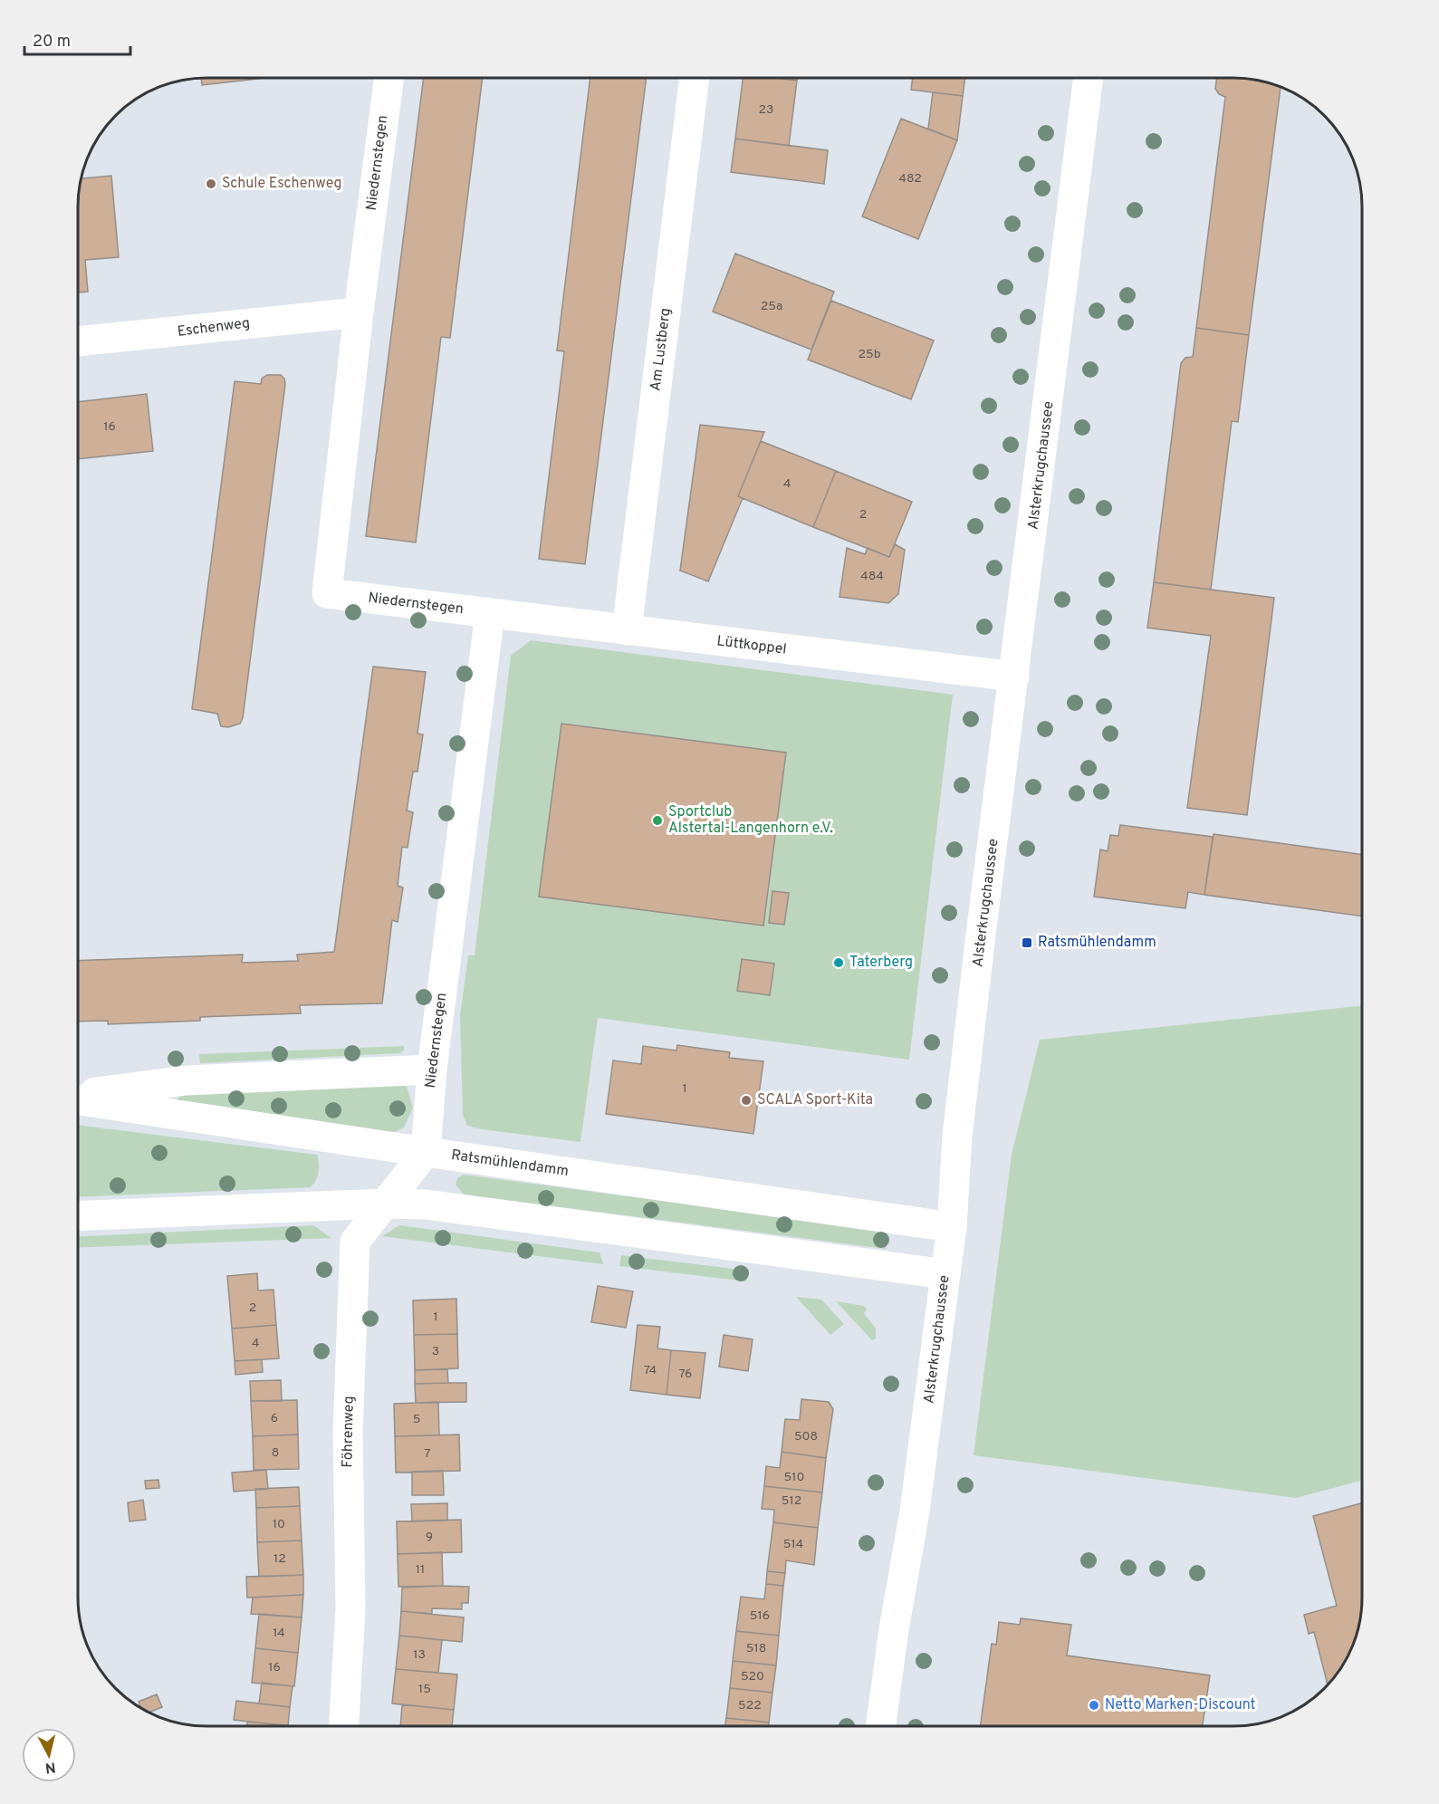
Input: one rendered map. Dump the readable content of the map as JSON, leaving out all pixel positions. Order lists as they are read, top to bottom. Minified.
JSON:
{"streets":{"street":["Niedernstegen","Eschenweg","Am Lustberg","Alsterkrugchaussee","Lüttkoppel","Ratsmühlendamm","Föhrenweg"]},"crossings":[["Niedernstegen","Eschenweg"],["Niedernstegen","Lüttkoppel"],["Niedernstegen","Ratsmühlendamm"],["Niedernstegen","Föhrenweg"],["Am Lustberg","Lüttkoppel"],["Alsterkrugchaussee","Lüttkoppel"],["Alsterkrugchaussee","Ratsmühlendamm"],["Ratsmühlendamm","Föhrenweg"]],"places":{"other":["Schule Eschenweg","Sportclub Alstertal-Langenhorn e.V.","Taterberg","SCALA Sport-Kita","Netto Marken-Discount"],"transit":["Ratsmühlendamm"]},"house_numbers":["23","482","25a","25b","16","4","2","484","1","2","1","4","3","74","76","6","5","508","8","7","510","512","10","9","514","12","11","516","14","518","13","16","520","15","522"],"scale_bar":"20 m","north":"bottom"}
